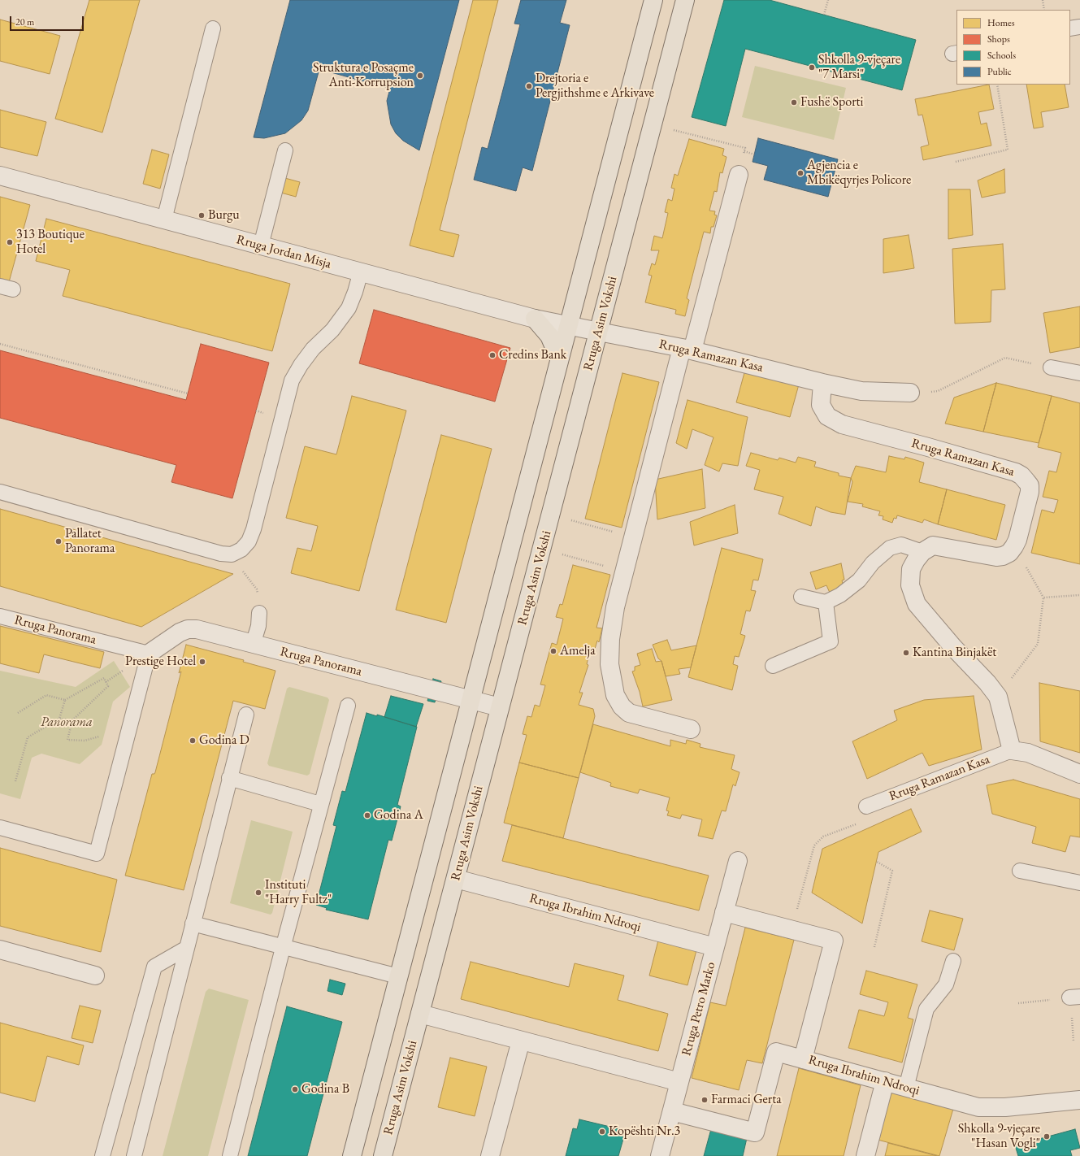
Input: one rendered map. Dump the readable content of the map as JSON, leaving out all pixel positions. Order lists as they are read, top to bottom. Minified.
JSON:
{"streets":{"main road":["Rruga Asim Vokshi"],"street":["Rruga Jordan Misja","Rruga Ramazan Kasa","Rruga Panorama","Rruga Ibrahim Ndroqi","Rruga Petro Marko"]},"crossings":[["Rruga Jordan Misja","Rruga Ramazan Kasa"],["Rruga Asim Vokshi","Rruga Ramazan Kasa"],["Rruga Asim Vokshi","Rruga Panorama"],["Rruga Asim Vokshi","Rruga Ibrahim Ndroqi"],["Rruga Ibrahim Ndroqi","Rruga Petro Marko"]],"parks":["Panorama"],"places":["Shkolla 9-vjeçare \"7 Marsi\"","Struktura e Posaçme Anti-Korrupsion","Drejtoria e Pergjithshme e Arkivave","Fushë Sporti","Agjencia e Mbikëqyrjes Policore","Burgu","313 Boutique Hotel","Credins Bank","Pallatet Panorama","Amelja","Kantina Binjakët","Prestige Hotel","Godina D","Godina A","Instituti \"Harry Fultz\"","Godina B","Farmaci Gerta","Kopështi Nr.3","Shkolla 9-vjeçare \"Hasan Vogli\""],"legend":["Homes","Shops","Schools","Public"],"scale_bar":"20 m"}
